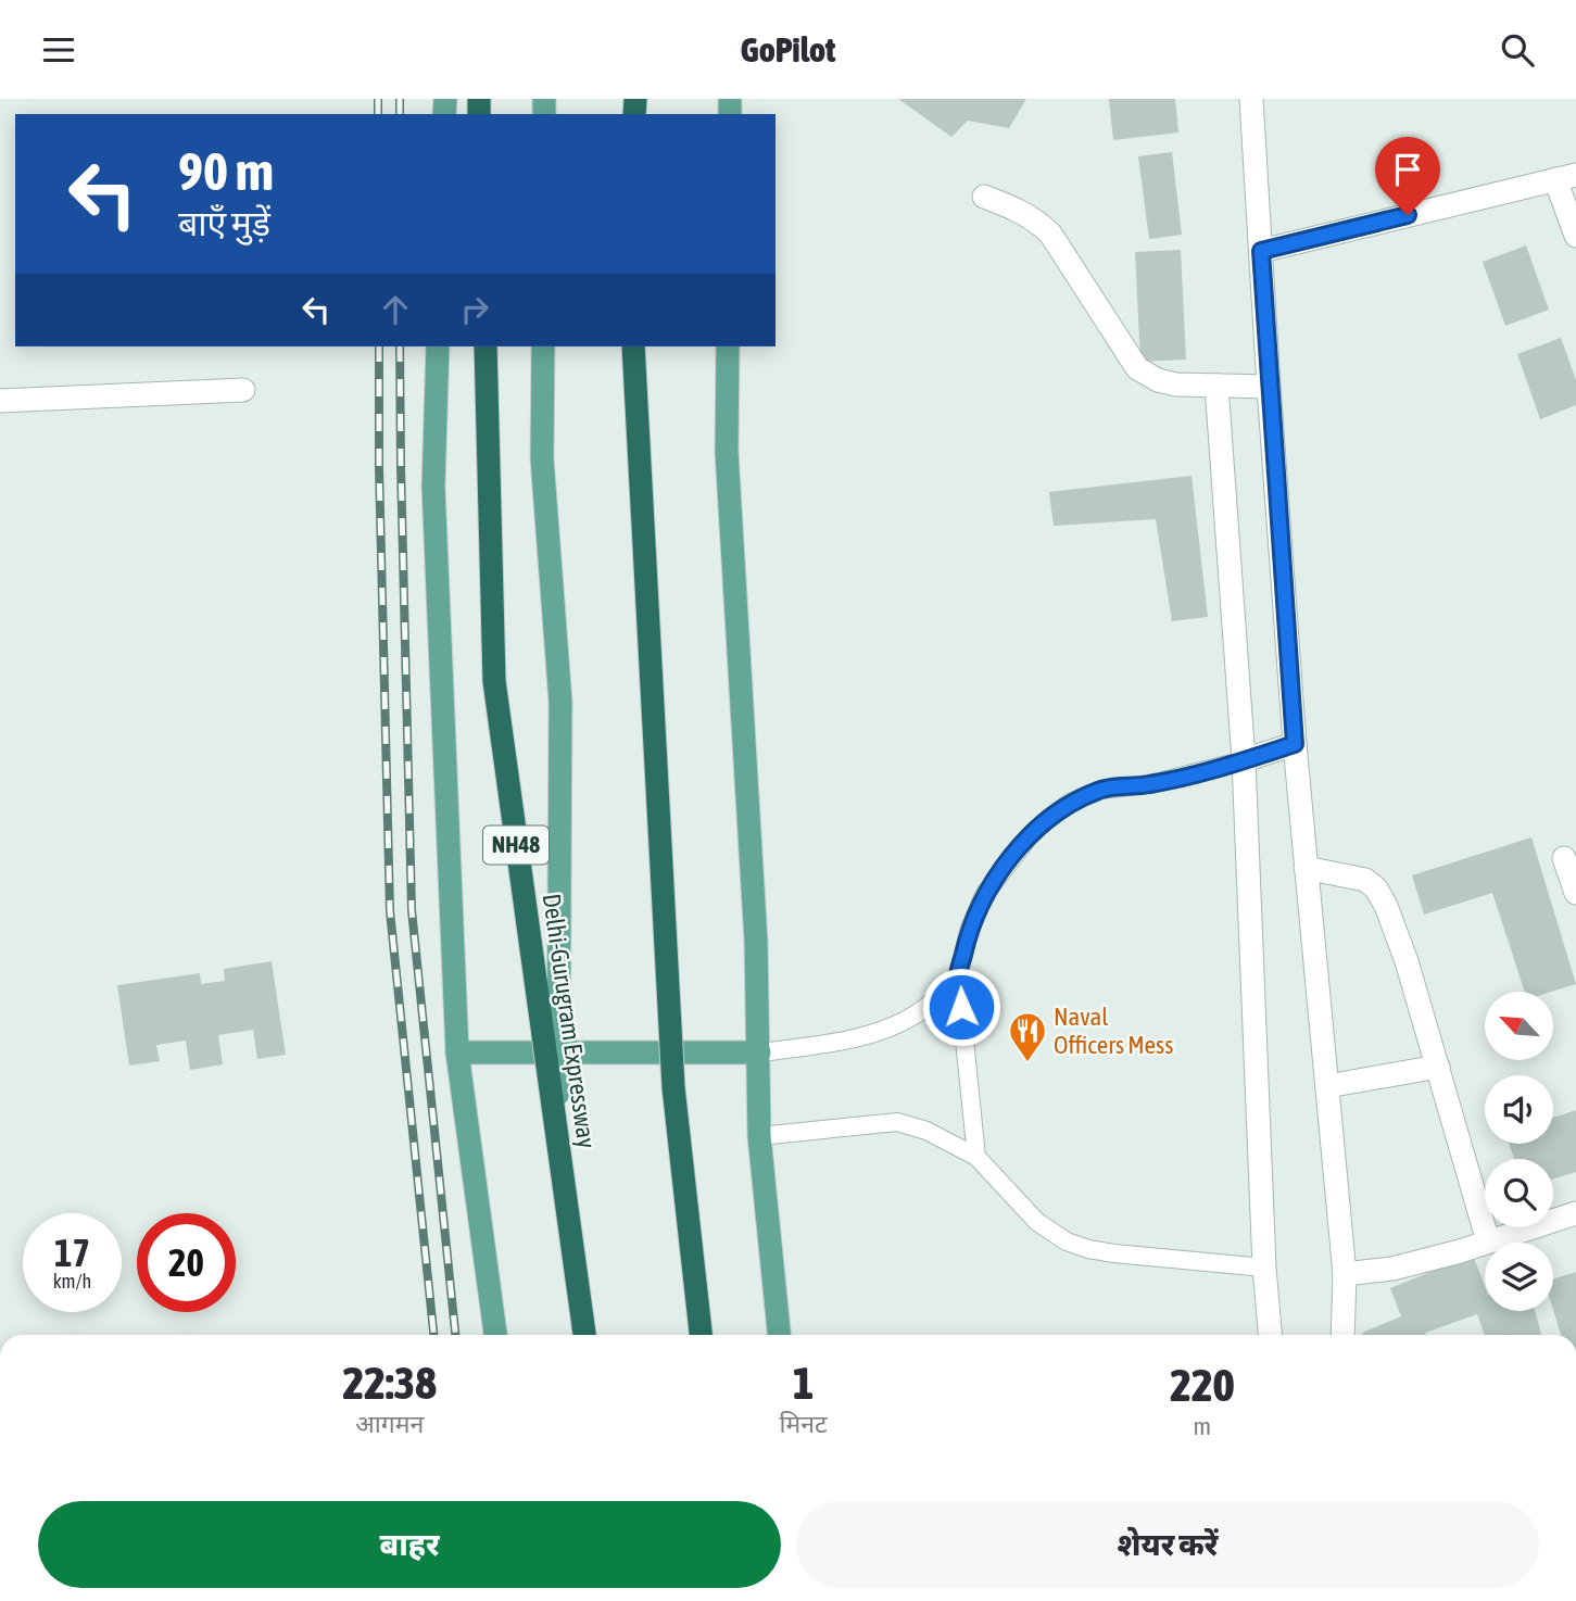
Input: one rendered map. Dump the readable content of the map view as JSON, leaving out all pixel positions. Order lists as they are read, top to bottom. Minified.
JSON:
{"streets":{"highway":["NH48","Delhi-Gurugram Expressway"]},"places":{"restaurant":["Naval Officers Mess"]},"north":"top left","page":{"header":"GoPilot","turn":["90 m","बाएँ मुड़ें"],"speed":"17 km/h","limit":"20","eta":["22:38","आगमन","1","मिनट","220","m"],"buttons":["बाहर","शेयर करें"]}}
